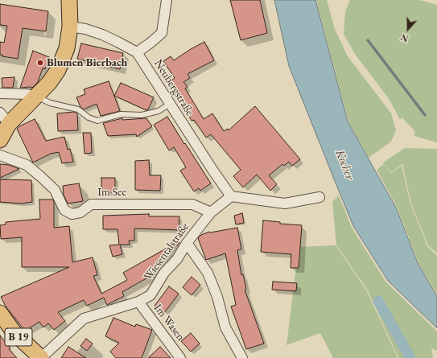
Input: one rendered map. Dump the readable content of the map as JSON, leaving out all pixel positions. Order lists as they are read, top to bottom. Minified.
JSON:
{"streets":{"main road":["B 19"],"street":["Neubergstraße","Im See","Wiesentalstraße","Im Wasen"]},"crossings":[["Neubergstraße","Wiesentalstraße"],["Im See","Wiesentalstraße"],["Wiesentalstraße","Im Wasen"],["Wiesentalstraße","B 19"]],"water":["Kocher"],"places":["Blumen Bierbach"],"north":"bottom"}
